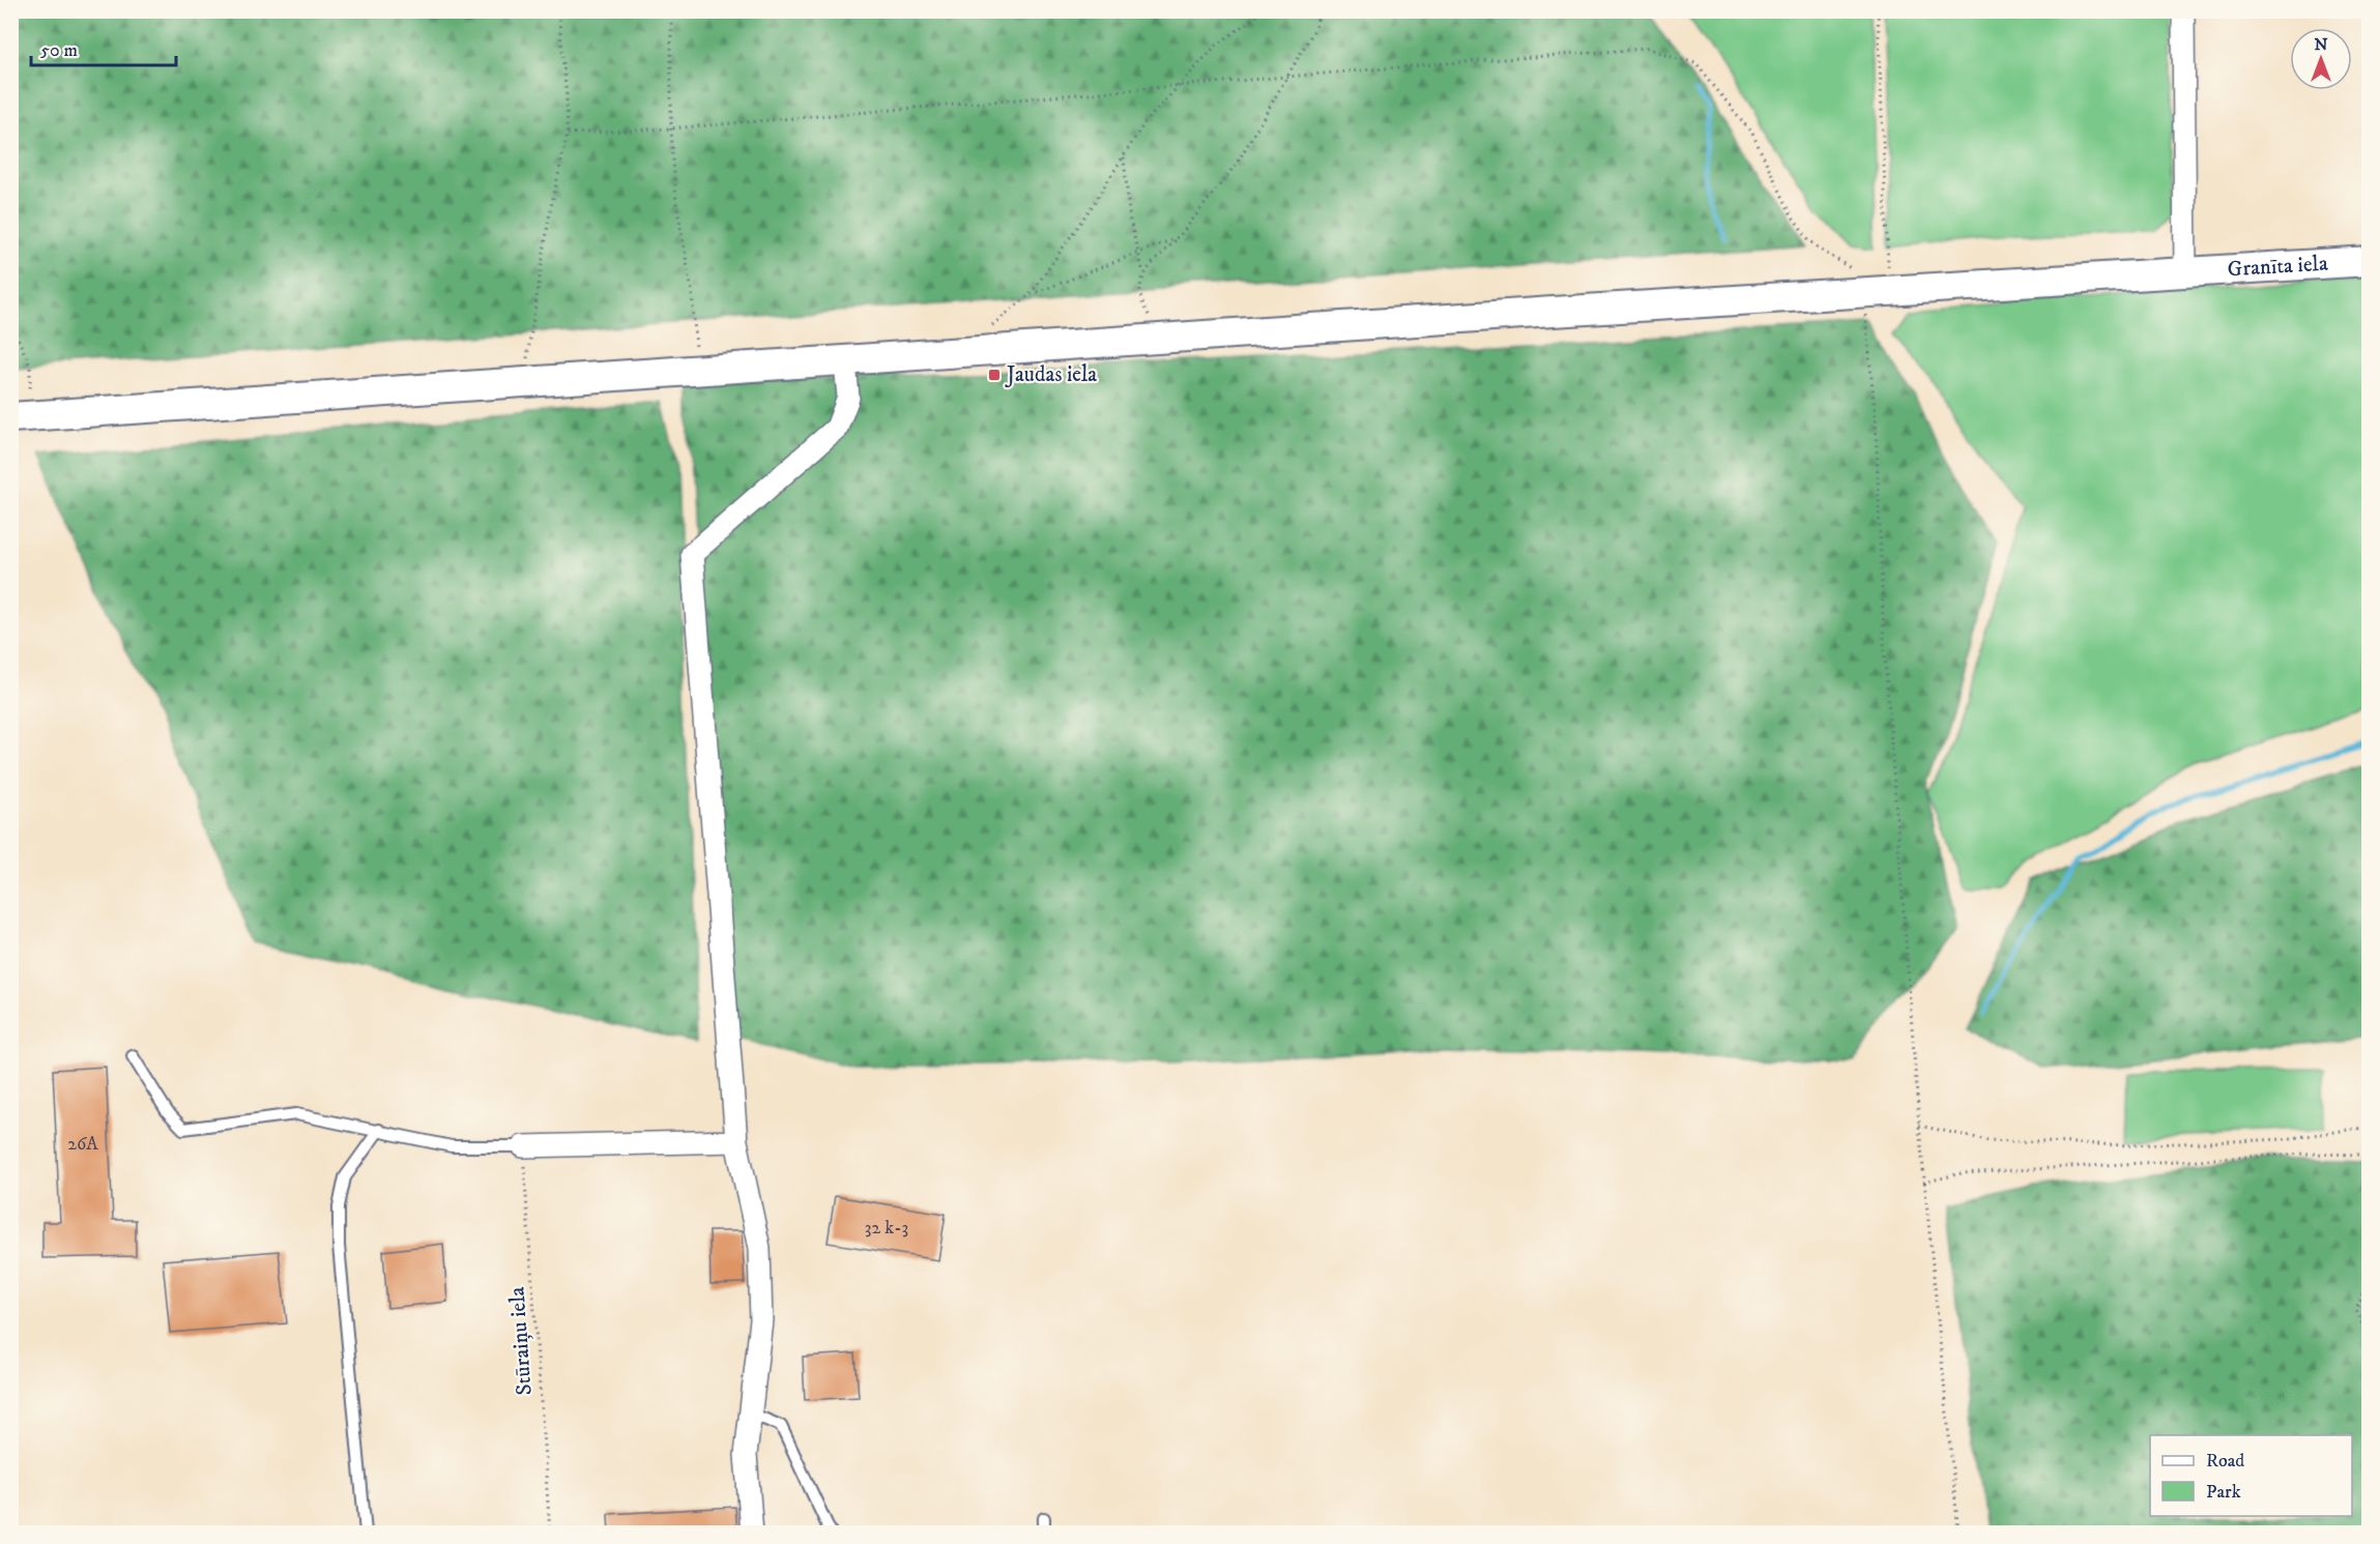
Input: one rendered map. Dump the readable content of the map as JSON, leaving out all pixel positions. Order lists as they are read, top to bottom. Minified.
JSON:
{"streets":{"main road":["Granīta iela"],"path":["Stūraiņu iela"]},"places":{"transit":["Jaudas iela"]},"house_numbers":["26A","32 k-3"],"legend":["Road","Park"],"scale_bar":"50 m","north":"top"}
